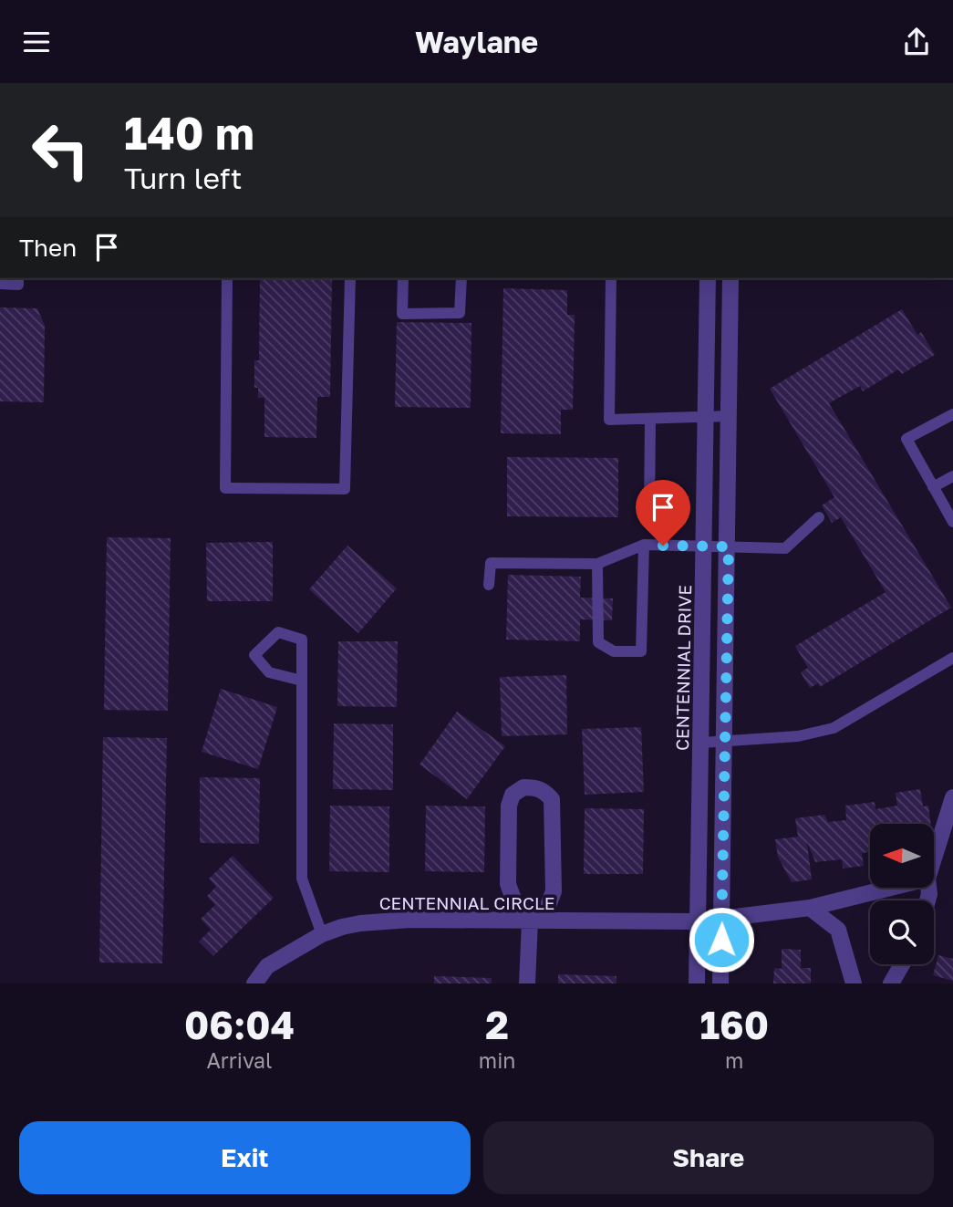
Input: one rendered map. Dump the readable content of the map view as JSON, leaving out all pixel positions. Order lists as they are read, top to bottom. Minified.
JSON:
{"streets":{"street":["CENTENNIAL DRIVE","CENTENNIAL CIRCLE"]},"crossings":[["CENTENNIAL DRIVE","CENTENNIAL CIRCLE"]],"north":"left","page":{"header":"Waylane","turn":["140 m","Turn left"],"then":"Then","eta":["06:04","Arrival","2","min","160","m"],"buttons":["Exit","Share"]}}
